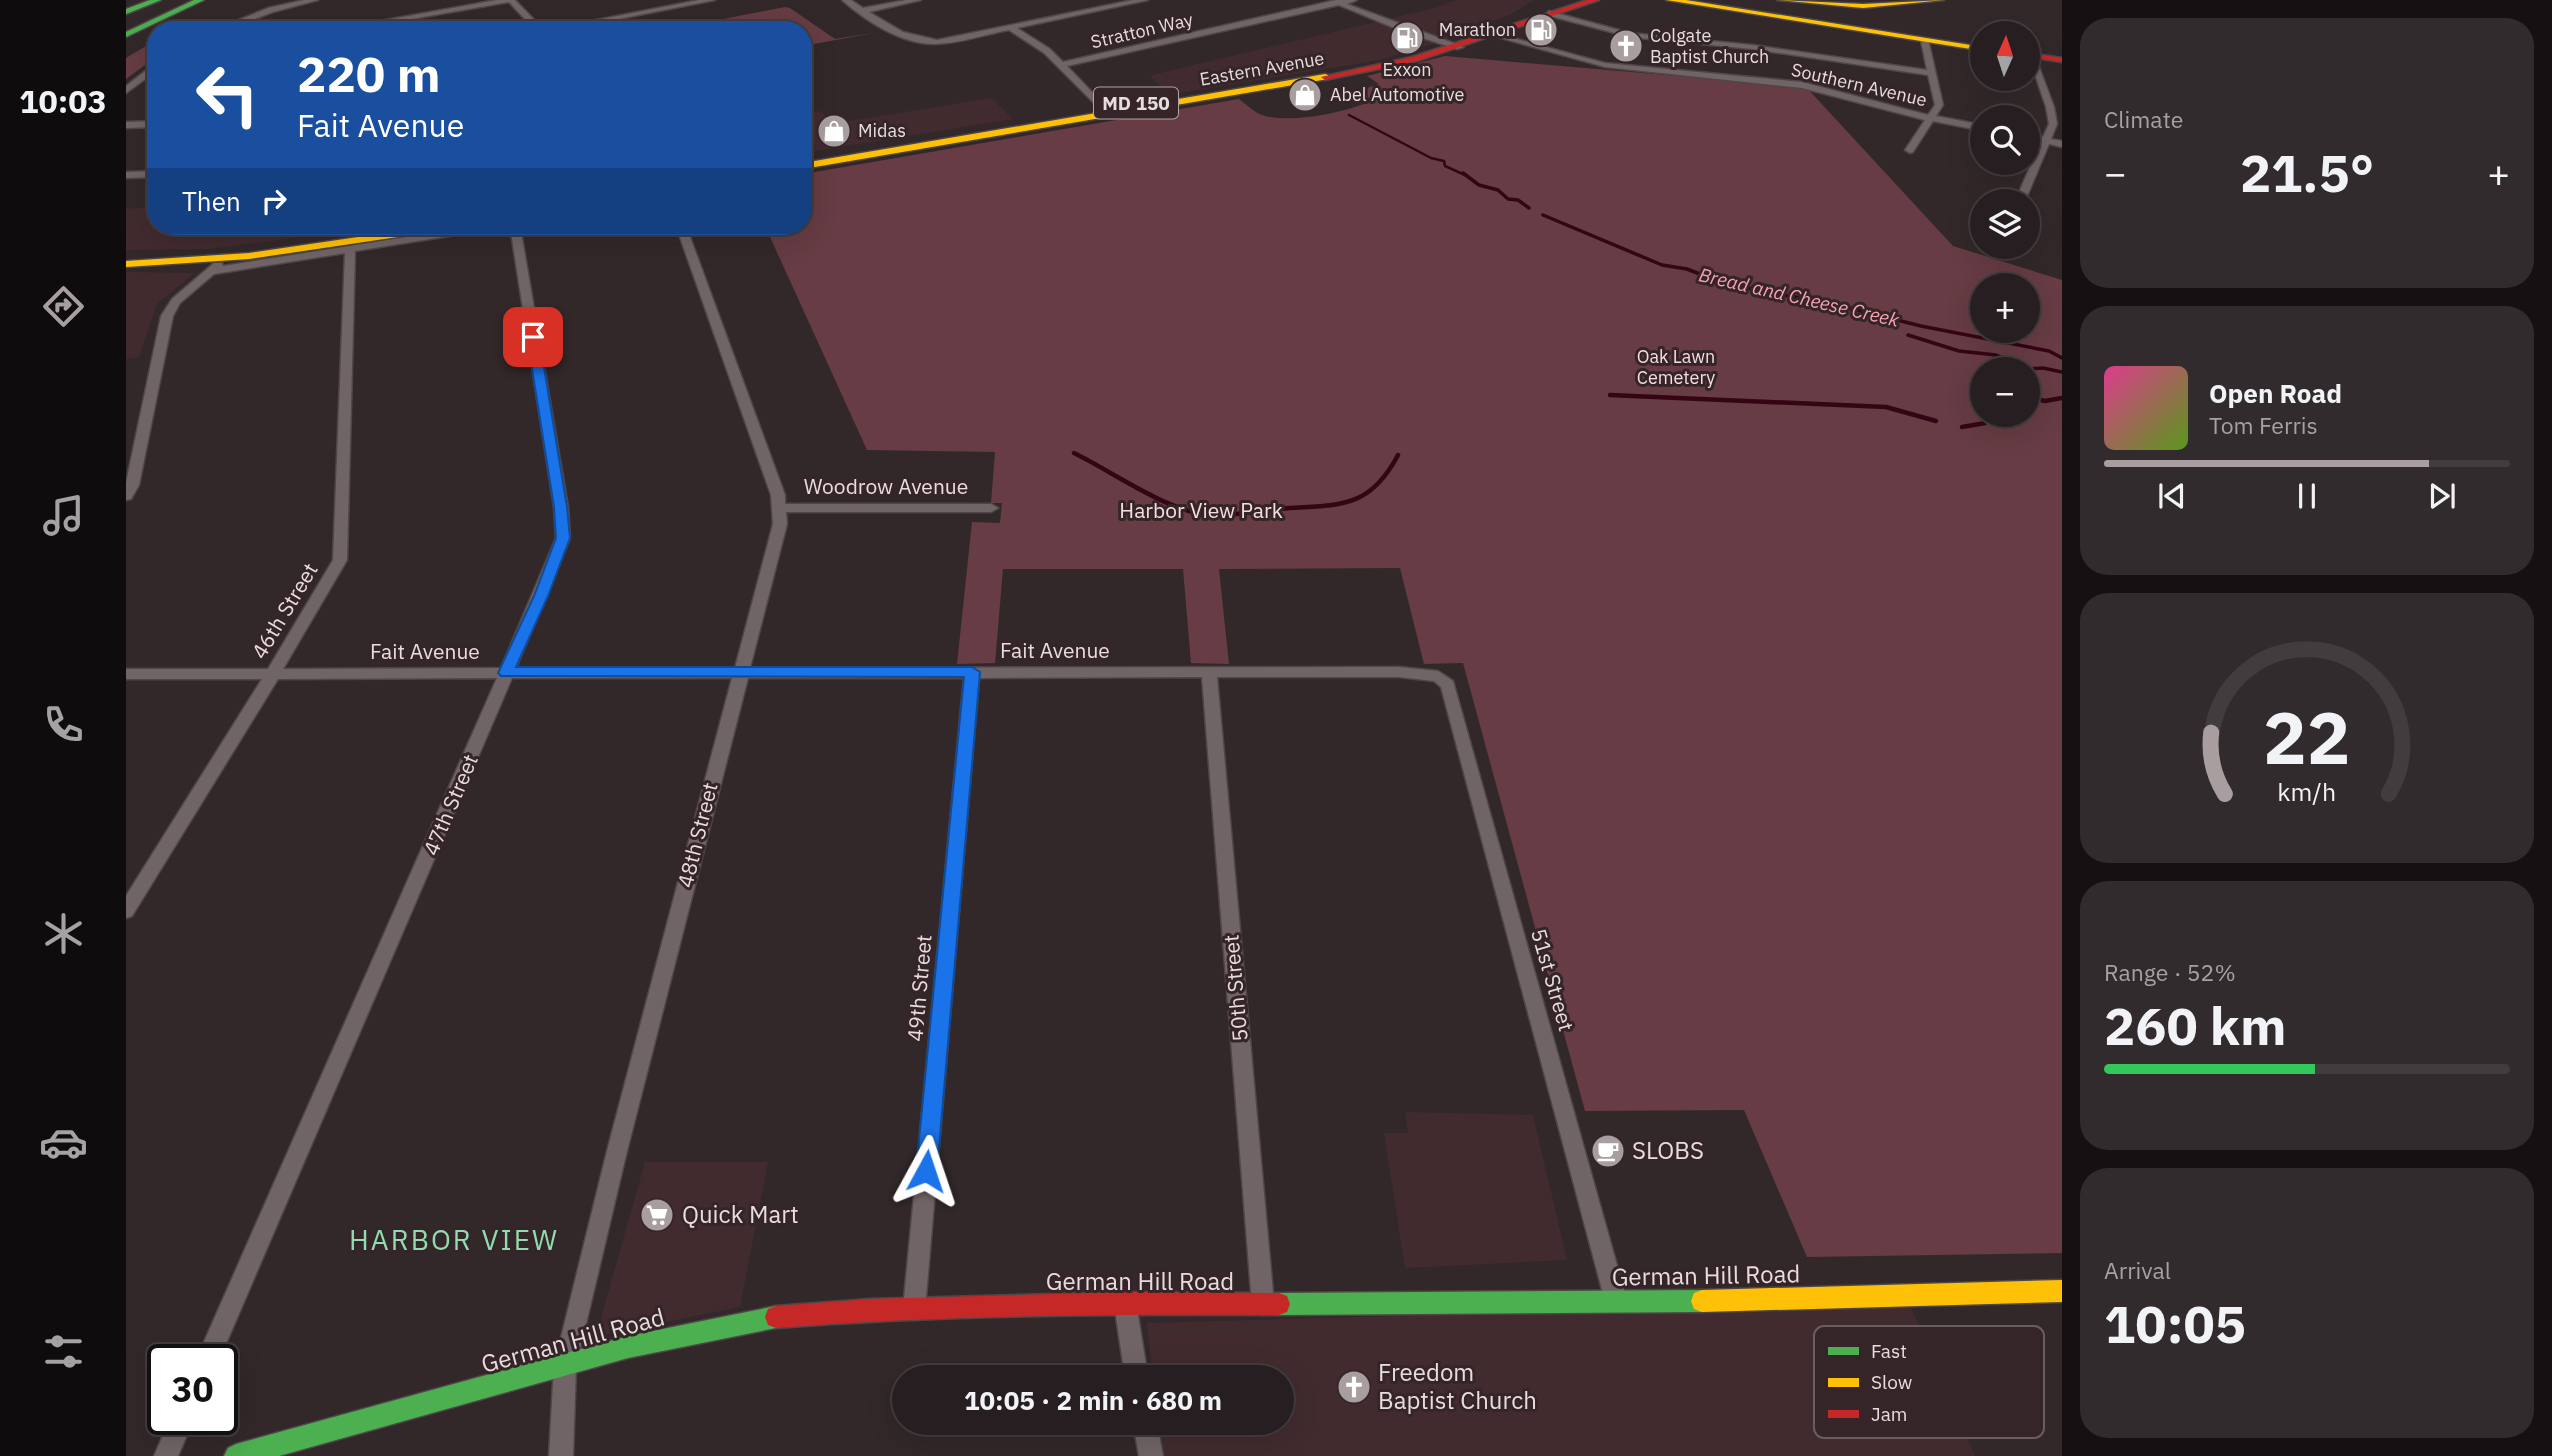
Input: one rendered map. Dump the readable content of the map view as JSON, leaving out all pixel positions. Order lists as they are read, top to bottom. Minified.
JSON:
{"streets":{"main road":["Eastern Avenue","MD 150","German Hill Road"],"street":["Stratton Way","Southern Avenue","Woodrow Avenue","46th Street","Fait Avenue","47th Street","48th Street","51st Street","49th Street","50th Street"]},"crossings":[["Eastern Avenue","Southern Avenue"],["Woodrow Avenue","48th Street"],["46th Street","Fait Avenue"],["Fait Avenue","47th Street"],["Fait Avenue","48th Street"],["Fait Avenue","51st Street"],["Fait Avenue","49th Street"],["Fait Avenue","50th Street"],["48th Street","German Hill Road"],["51st Street","German Hill Road"],["49th Street","German Hill Road"],["50th Street","German Hill Road"]],"districts":["HARBOR VIEW"],"water":["Bread and Cheese Creek"],"parks":["Oak Lawn Cemetery","Harbor View Park"],"places":{"fuel station":["Marathon","Exxon"],"church":["Colgate Baptist Church","Freedom Baptist Church"],"shop":["Abel Automotive","Midas"],"cafe":["SLOBS"],"supermarket":["Quick Mart"]},"legend":["Fast","Slow","Jam"],"north":"top","page":{"tabs":"10:03","tile":["Climate",["Range · 52%","260 km"],["Arrival","10:05"]],"map_buttons":["+","−"],"turn":["220 m","Fait Avenue"],"heat":["−","21.5°","+"],"then":"Then","song":["Open Road","Tom Ferris"],"limit":"30","trip":"10:05 · 2 min · 680 m","gauge":["22","km/h"]}}
